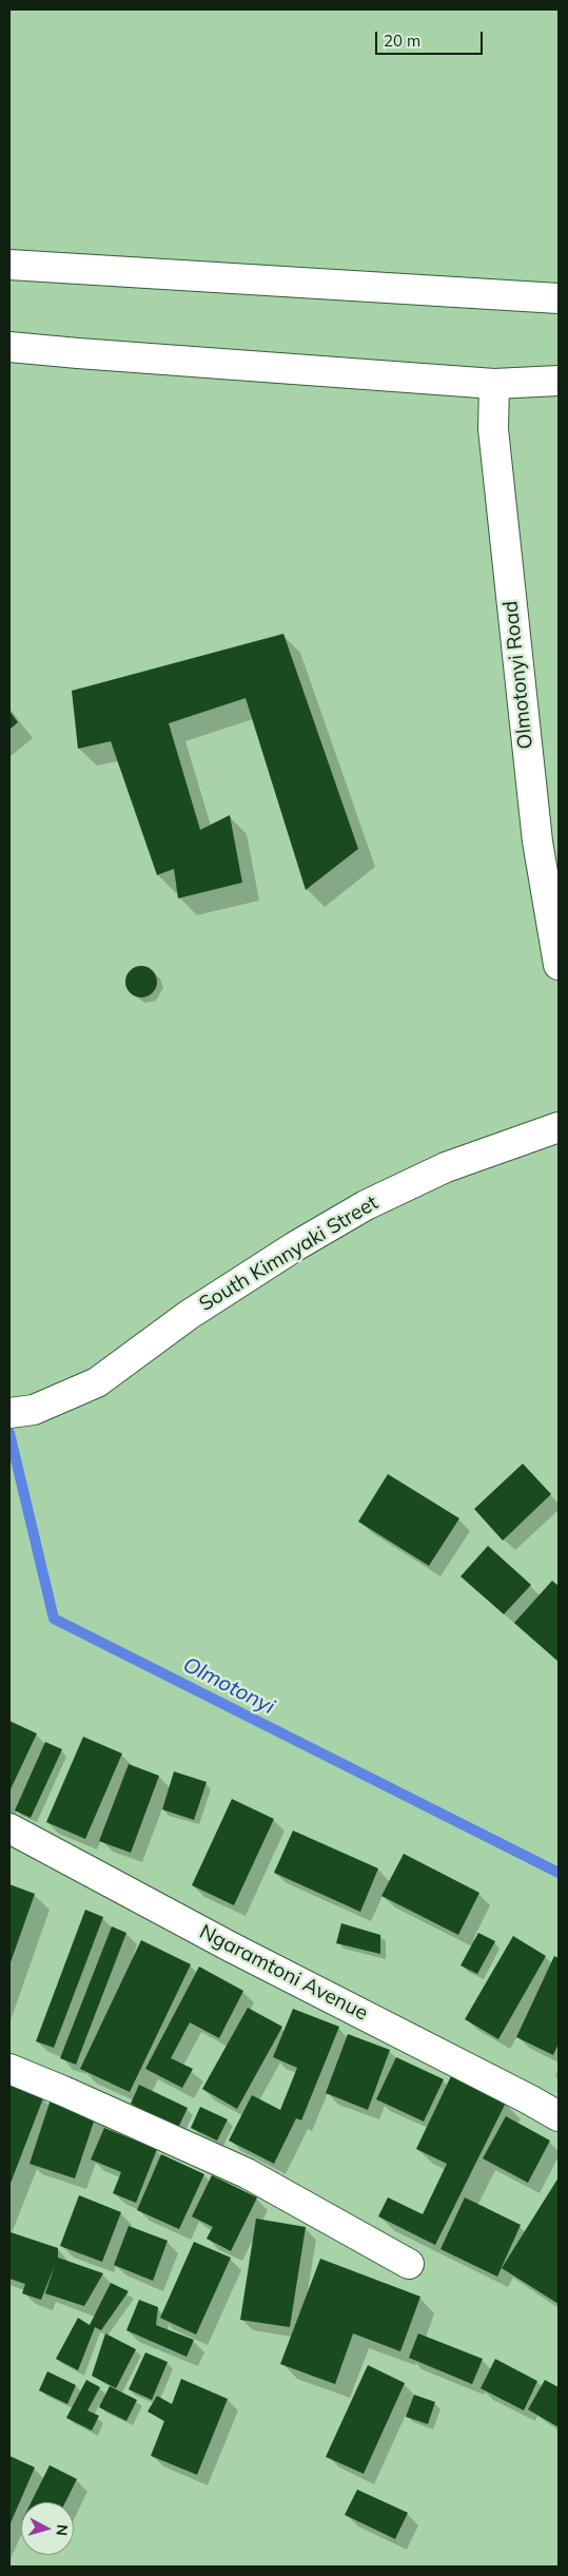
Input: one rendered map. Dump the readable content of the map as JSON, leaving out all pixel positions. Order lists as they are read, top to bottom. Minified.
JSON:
{"streets":{"main road":["Olmotonyi Road","South Kimnyaki Street","Ngaramtoni Avenue"]},"water":["Olmotonyi"],"scale_bar":"20 m","north":"right"}
